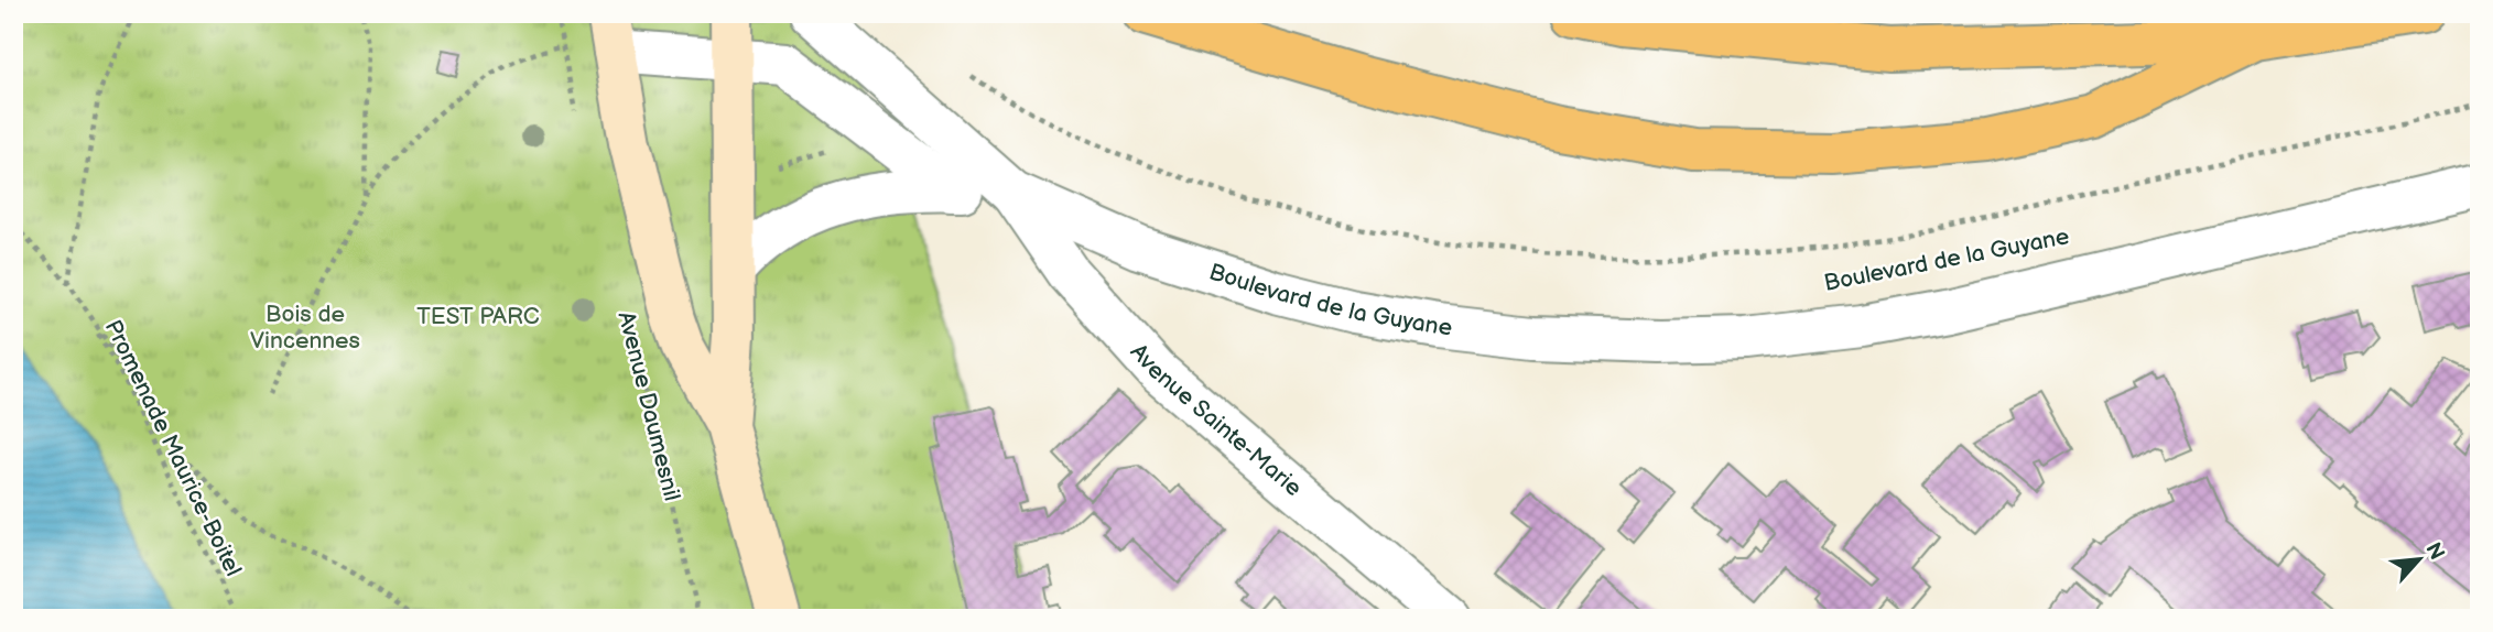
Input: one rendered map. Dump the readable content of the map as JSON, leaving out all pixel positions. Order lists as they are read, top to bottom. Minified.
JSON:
{"streets":{"main road":["Avenue Daumesnil"],"street":["Boulevard de la Guyane","Avenue Sainte-Marie"],"path":["Promenade Maurice-Boitel"]},"crossings":[["Boulevard de la Guyane","Avenue Daumesnil"],["Boulevard de la Guyane","Avenue Sainte-Marie"]],"parks":["Bois de Vincennes","TEST PARC"],"north":"top right"}
